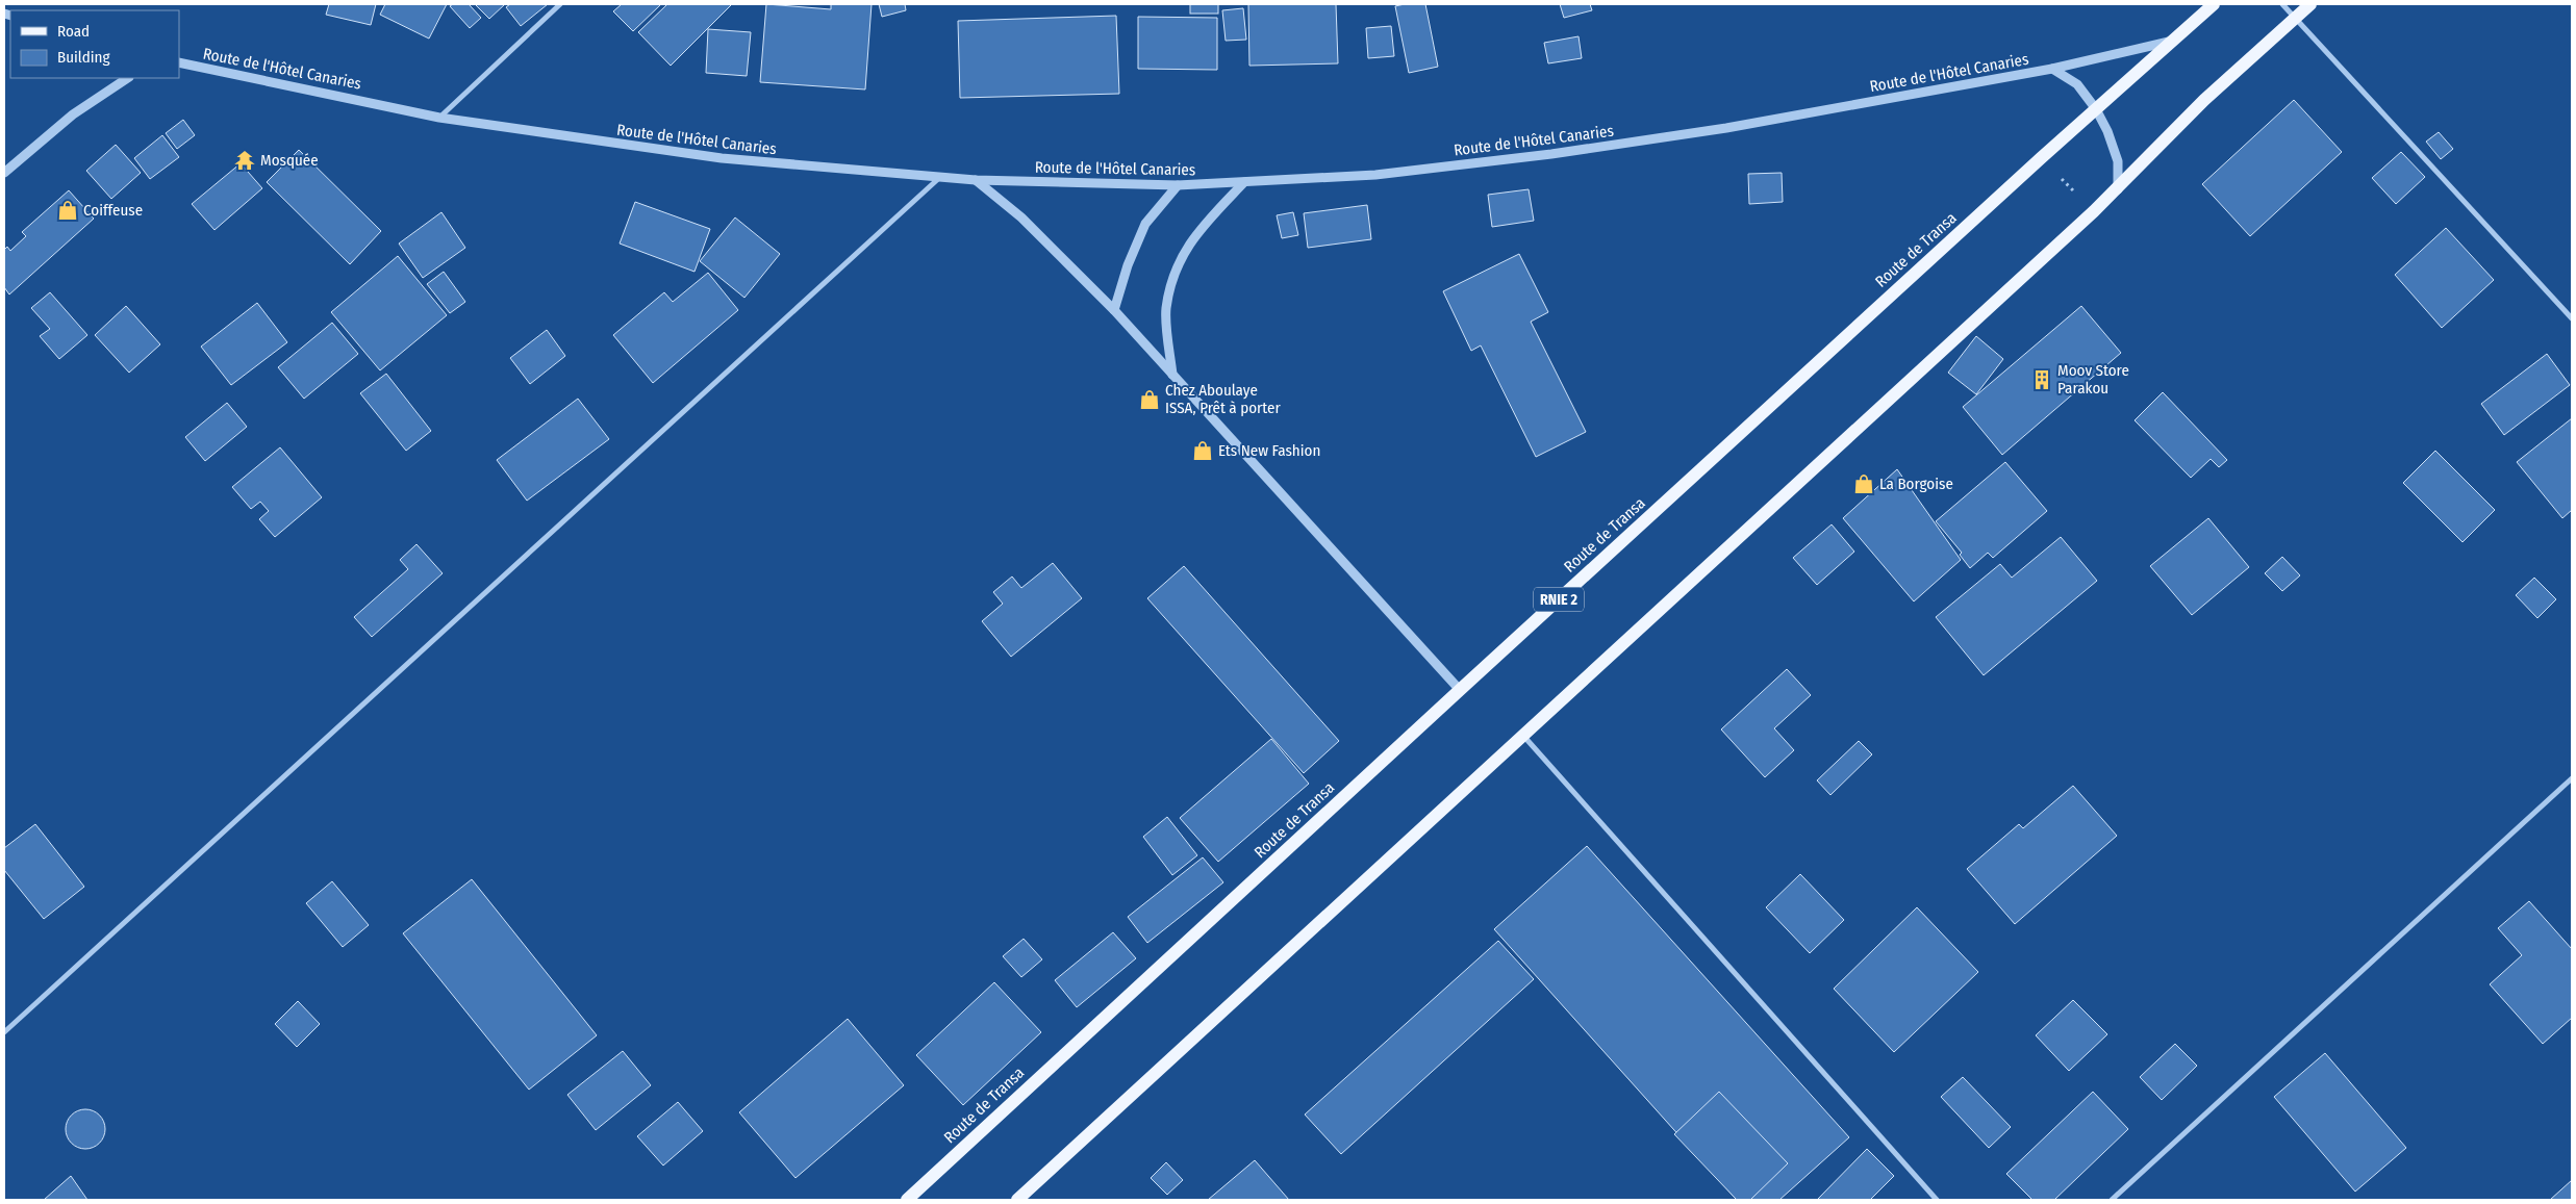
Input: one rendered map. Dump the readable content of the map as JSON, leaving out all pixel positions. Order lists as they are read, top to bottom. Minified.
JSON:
{"streets":{"main road":["Route de Transa","RNIE 2"],"street":["Route de l'Hôtel Canaries"]},"crossings":[["Route de l'Hôtel Canaries","Route de Transa"]],"places":{"temple":["Mosquée"],"shop":["Coiffeuse","Chez Aboulaye ISSA, Prêt à porter","Ets New Fashion","La Borgoise"],"building":["Moov Store Parakou"]},"legend":["Road","Building"]}
